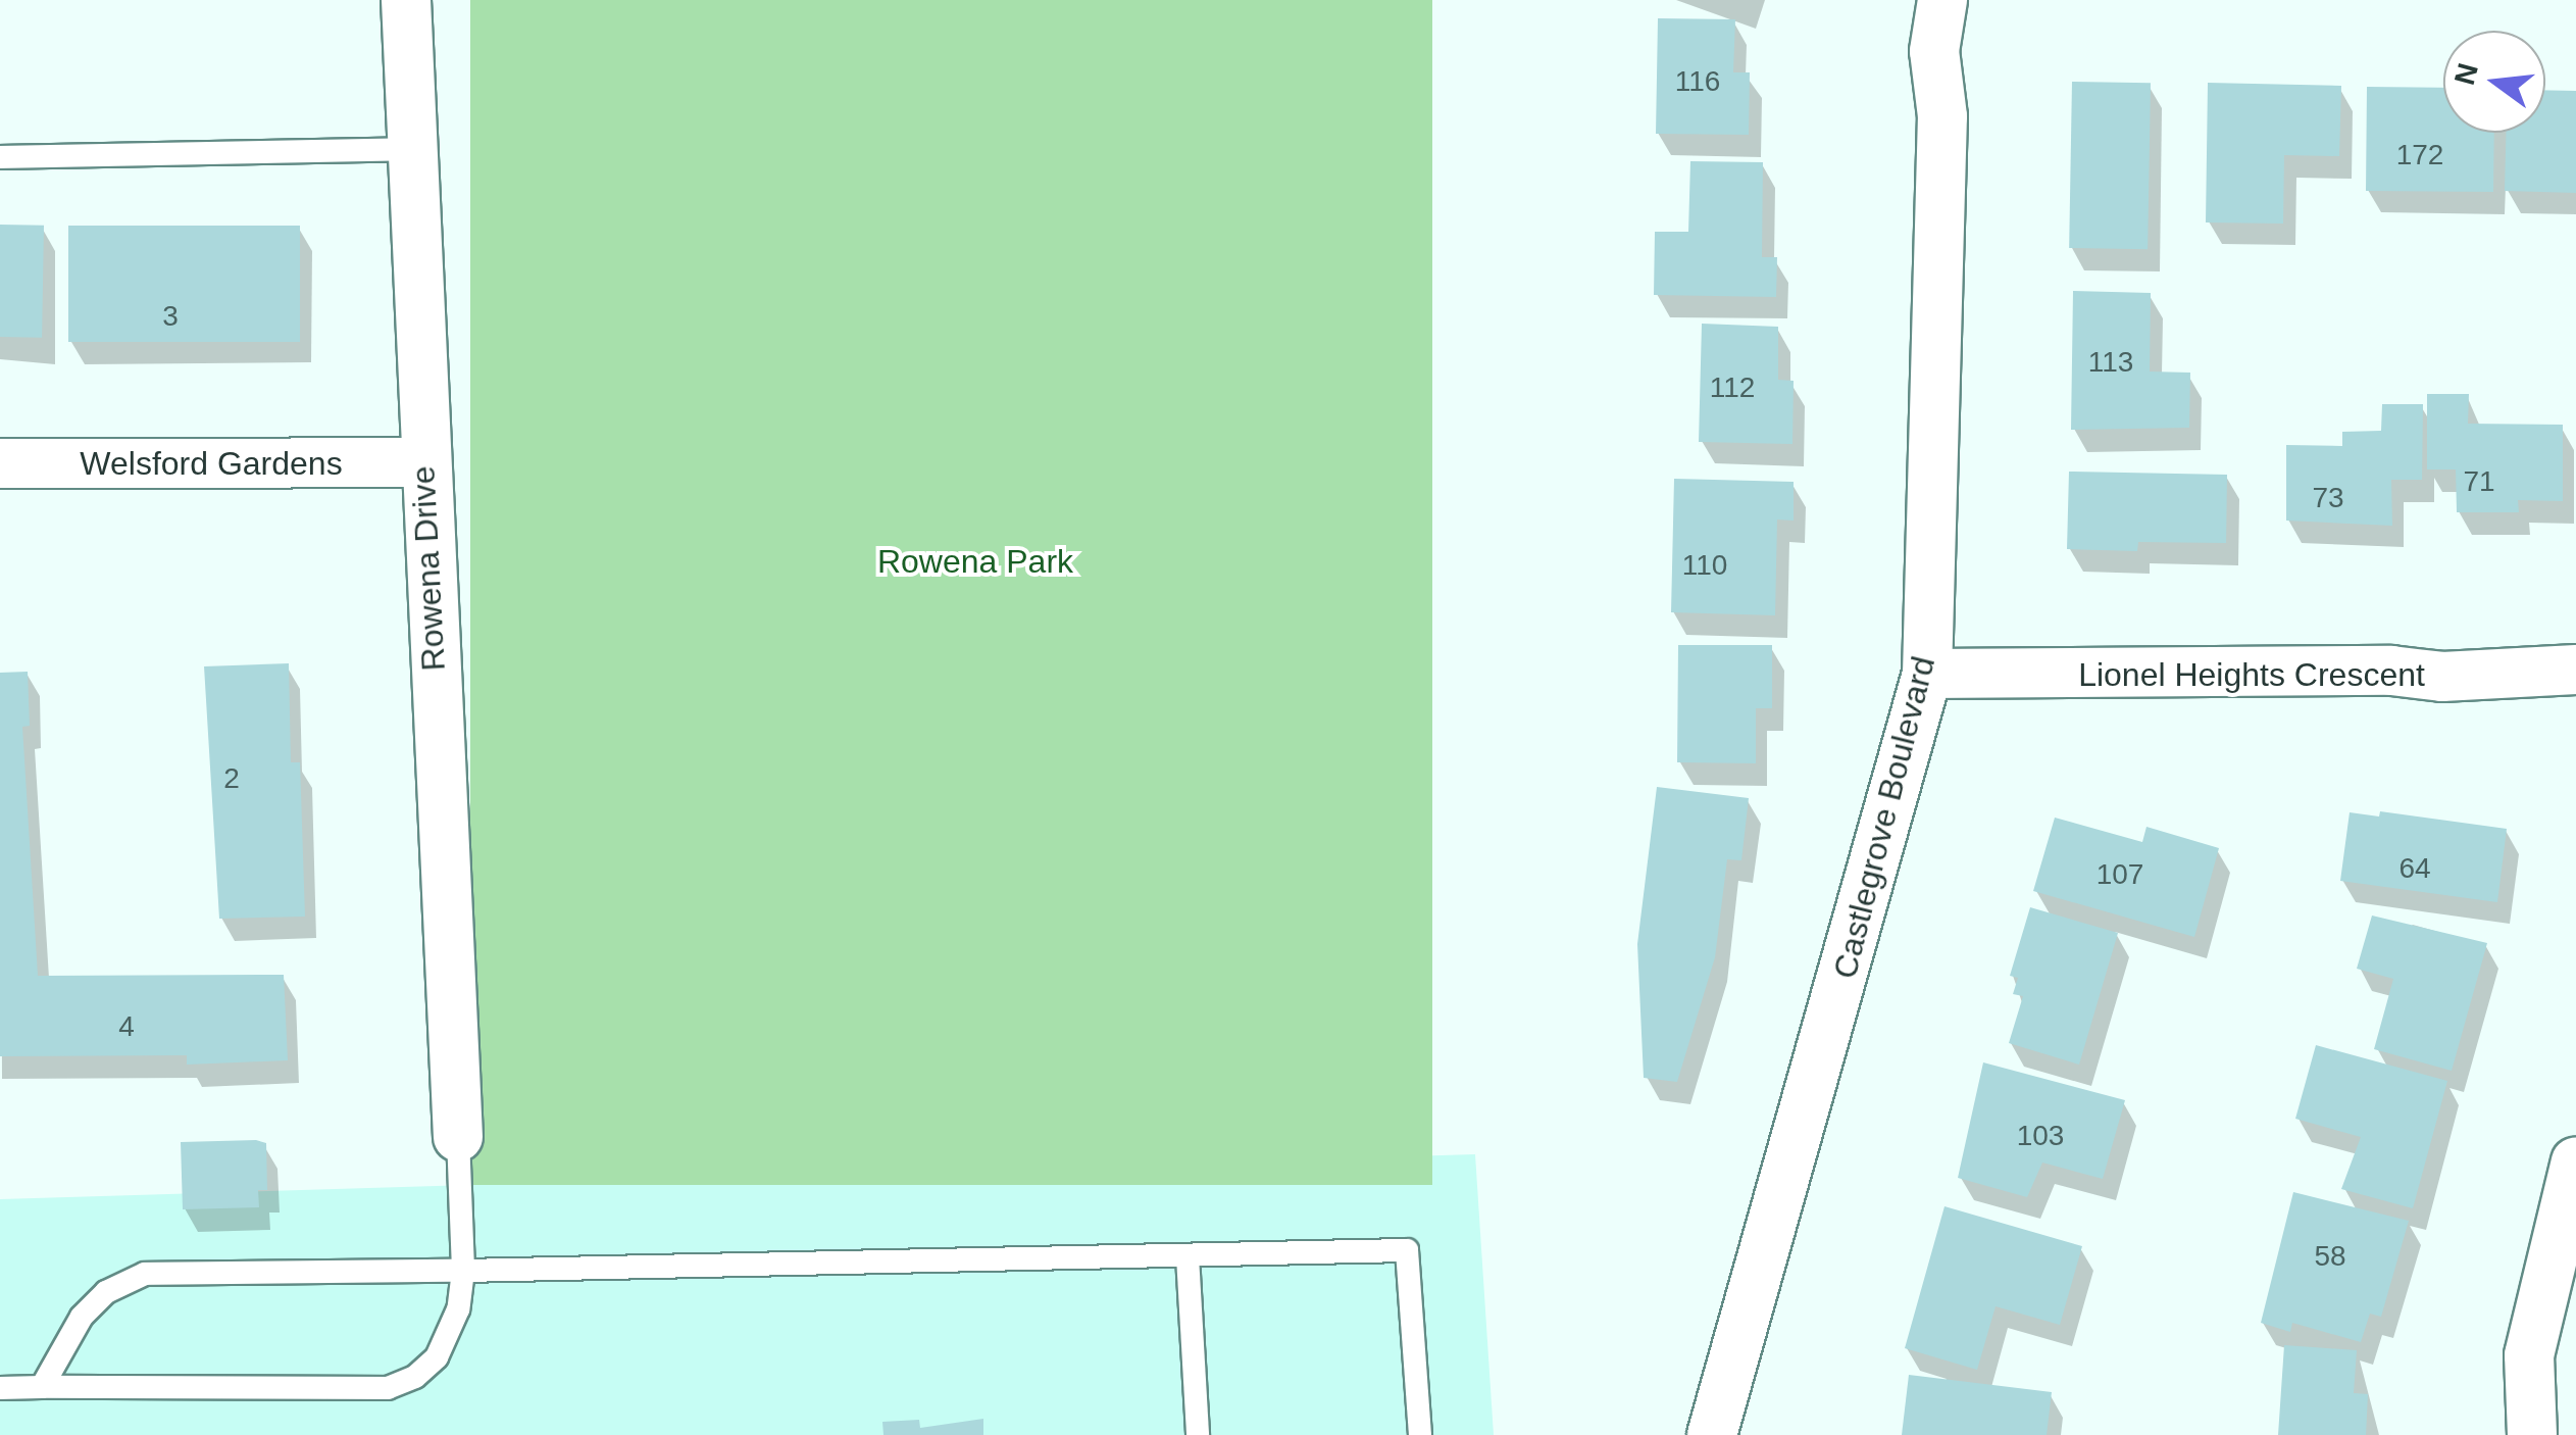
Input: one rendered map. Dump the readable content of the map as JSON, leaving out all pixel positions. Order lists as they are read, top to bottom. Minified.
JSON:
{"streets":{"street":["Welsford Gardens","Rowena Drive","Lionel Heights Crescent","Castlegrove Boulevard"]},"crossings":[["Welsford Gardens","Rowena Drive"],["Lionel Heights Crescent","Castlegrove Boulevard"]],"parks":["Rowena Park"],"house_numbers":["116","172","3","113","112","71","73","110","2","64","107","4","103","58"],"north":"left"}
